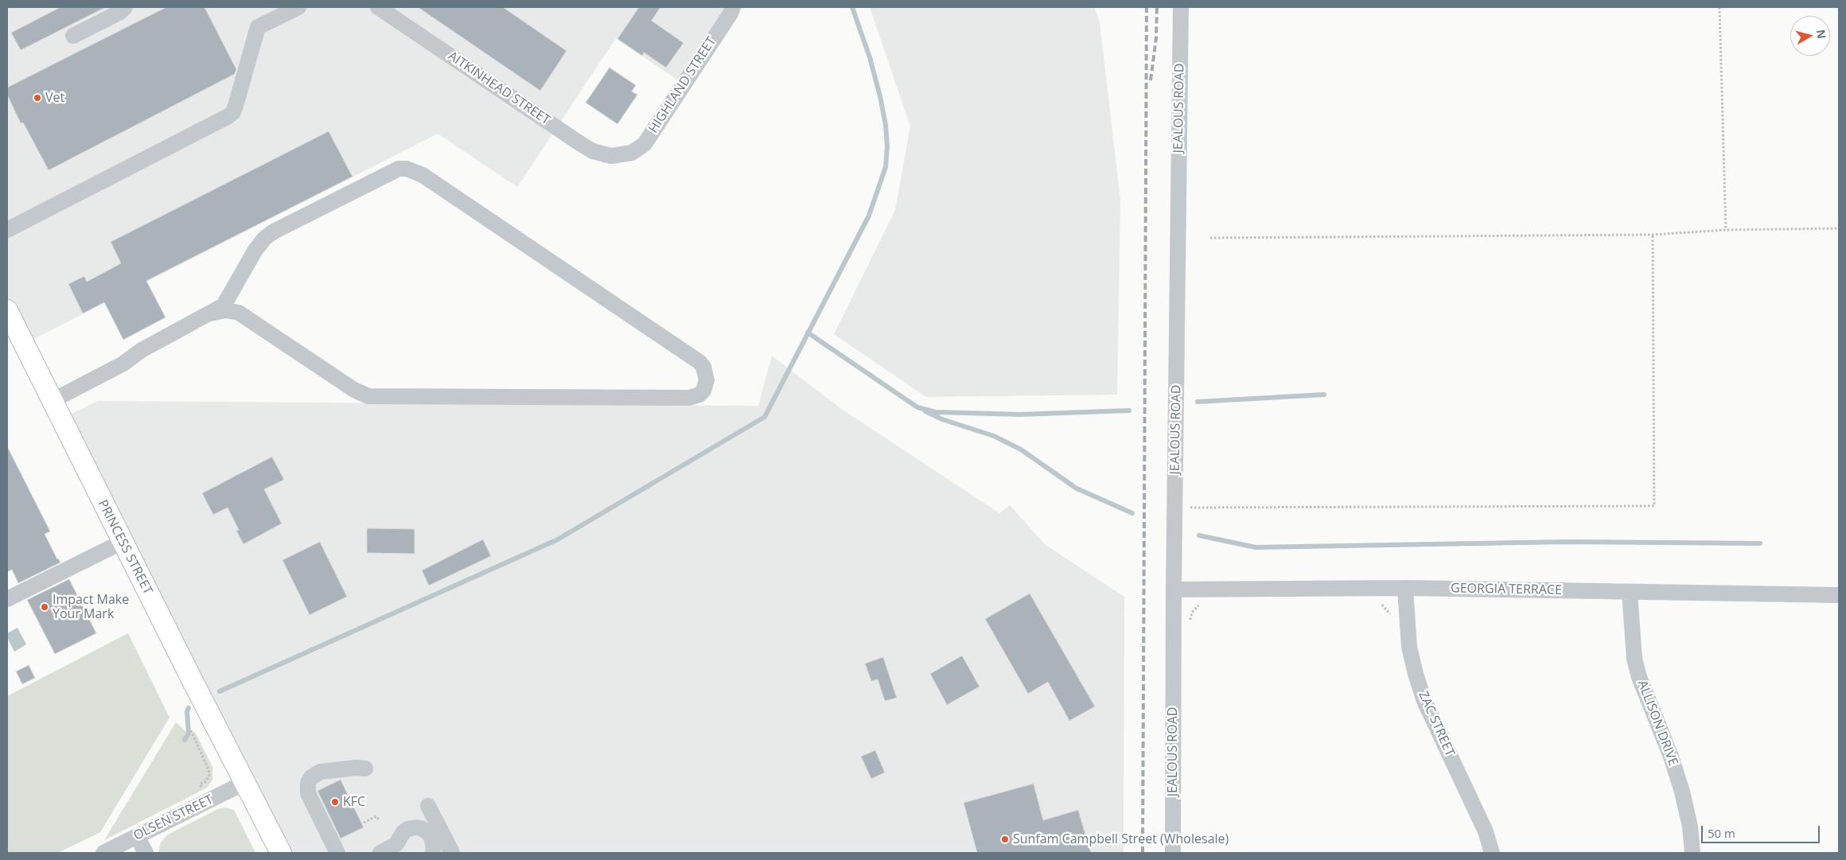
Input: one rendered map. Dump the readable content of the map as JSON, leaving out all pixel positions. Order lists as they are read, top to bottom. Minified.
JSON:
{"streets":{"main road":["PRINCESS STREET"],"street":["HIGHLAND STREET","AITKINHEAD STREET","JEALOUS ROAD","GEORGIA TERRACE","ALLISON DRIVE","ZAC STREET","OLSEN STREET"]},"crossings":[["HIGHLAND STREET","AITKINHEAD STREET"],["JEALOUS ROAD","GEORGIA TERRACE"],["PRINCESS STREET","OLSEN STREET"],["GEORGIA TERRACE","ALLISON DRIVE"],["GEORGIA TERRACE","ZAC STREET"]],"places":["Vet","Impact Make Your Mark","KFC","Sunfam Campbell Street (Wholesale)"],"scale_bar":"50 m","north":"right"}
